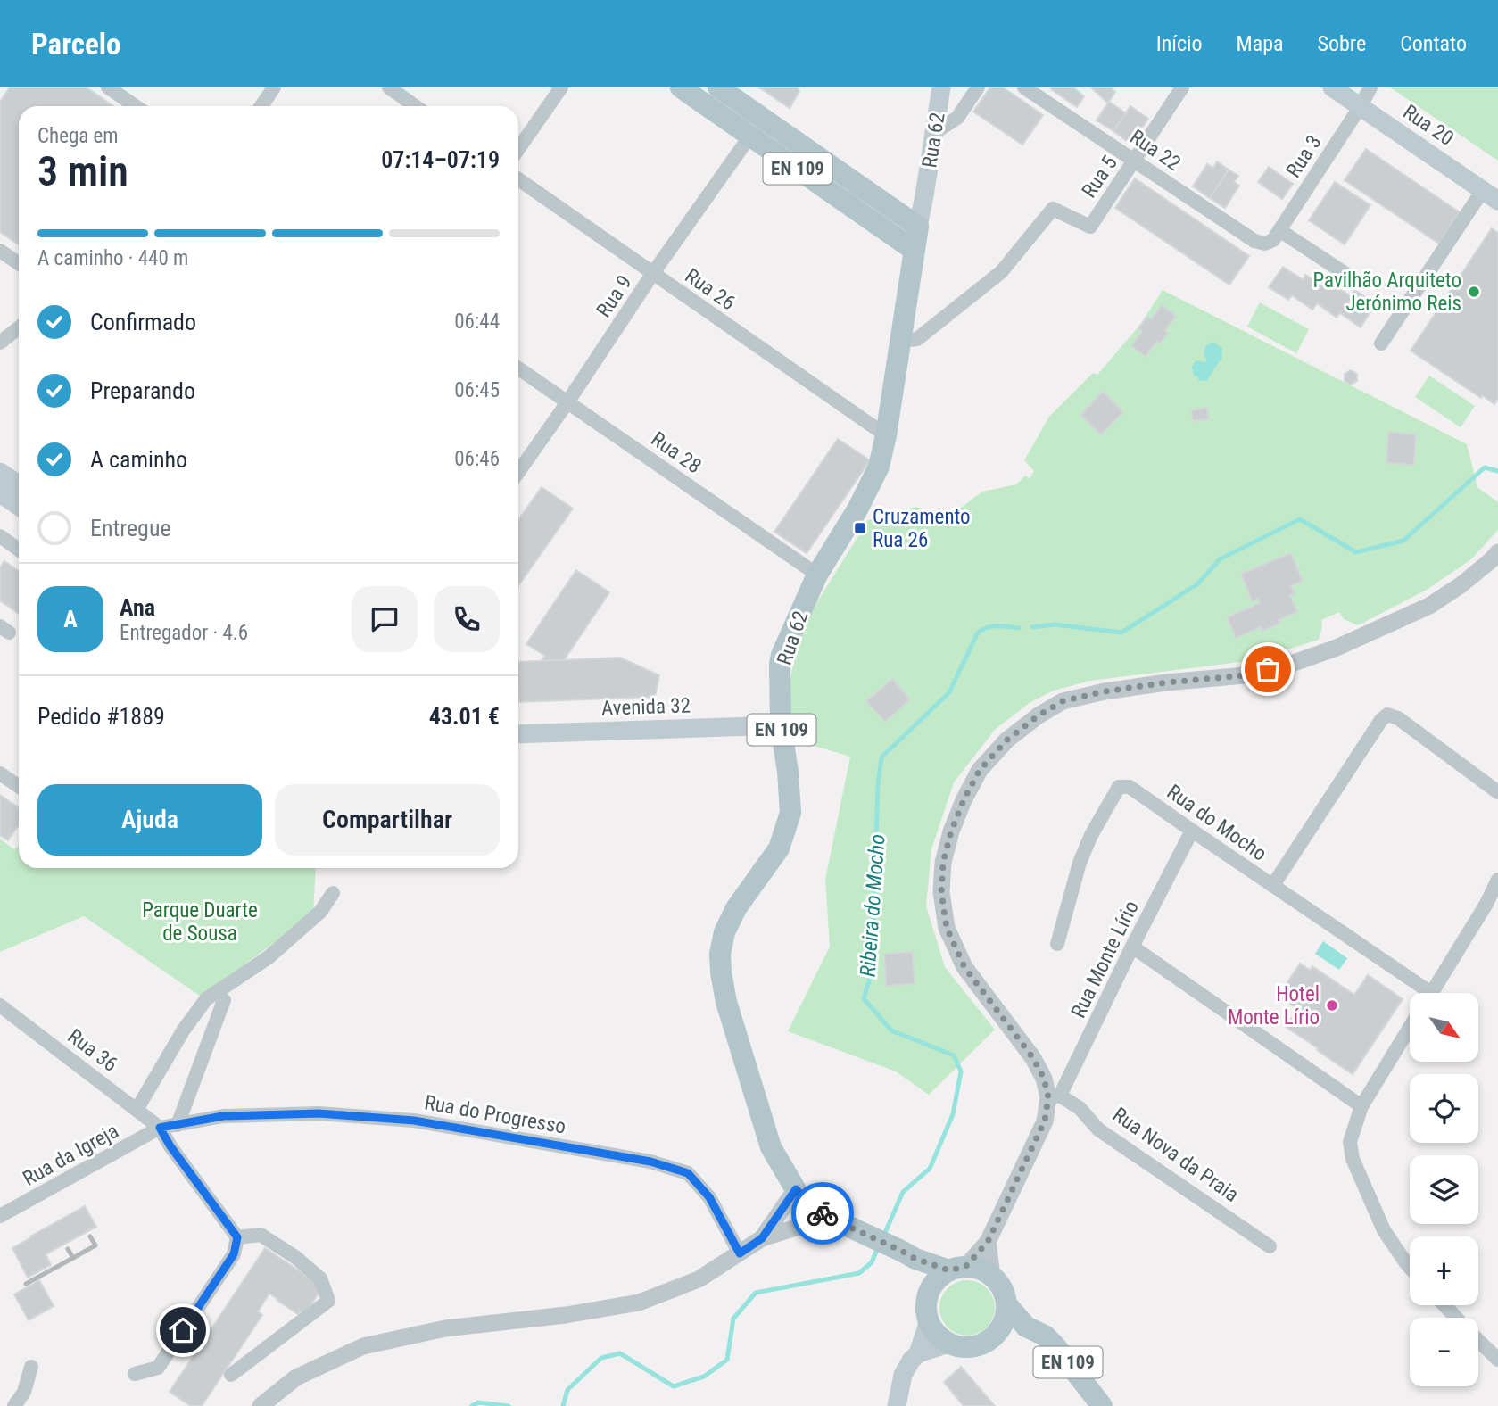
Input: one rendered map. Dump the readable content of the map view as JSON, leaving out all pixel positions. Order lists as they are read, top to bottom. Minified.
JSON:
{"streets":{"main road":["Rua 20","Rua 62","EN 109","Avenida 32"],"street":["Rua 22","Rua 3","Rua 5","Rua 26","Rua 9","Rua 28","Rua do Mocho","Rua Monte Lírio","Rua 36","Rua do Progresso","Rua da Igreja","Rua Nova da Praia"]},"crossings":[["Rua 20","Rua 3"],["Rua 62","EN 109"],["Rua 62","Rua 5"],["Rua 62","Rua 26"],["Rua 62","Rua 28"],["Rua 62","Avenida 32"],["Rua 22","Rua 3"],["Rua 22","Rua 5"],["EN 109","Rua 9"],["Rua 26","Rua 9"],["Rua 9","Rua 28"],["Rua do Mocho","Rua Monte Lírio"],["Rua Monte Lírio","Rua Nova da Praia"],["Rua 36","Rua do Progresso"],["Rua 36","Rua da Igreja"],["Rua do Progresso","Rua da Igreja"]],"water":["Ribeira do Mocho"],"parks":["Parque Duarte de Sousa"],"places":{"other":["Pavilhão Arquiteto Jerónimo Reis","Hotel Monte Lírio"],"transit":["Cruzamento Rua 26"]},"north":"bottom right","page":{"header":"Parcelo","nav":["Início","Mapa","Sobre","Contato"],"heading":["3 min","Chega em","07:14–07:19"],"panel":["Ana","Entregador · 4.6","Pedido #1889","43.01 €"],"bar":"A caminho · 440 m","list":[["Confirmado","06:44"],["Preparando","06:45"],["A caminho","06:46"],"Entregue"],"round":"A","buttons":["Ajuda","Compartilhar"],"map_buttons":["+","−"]}}
